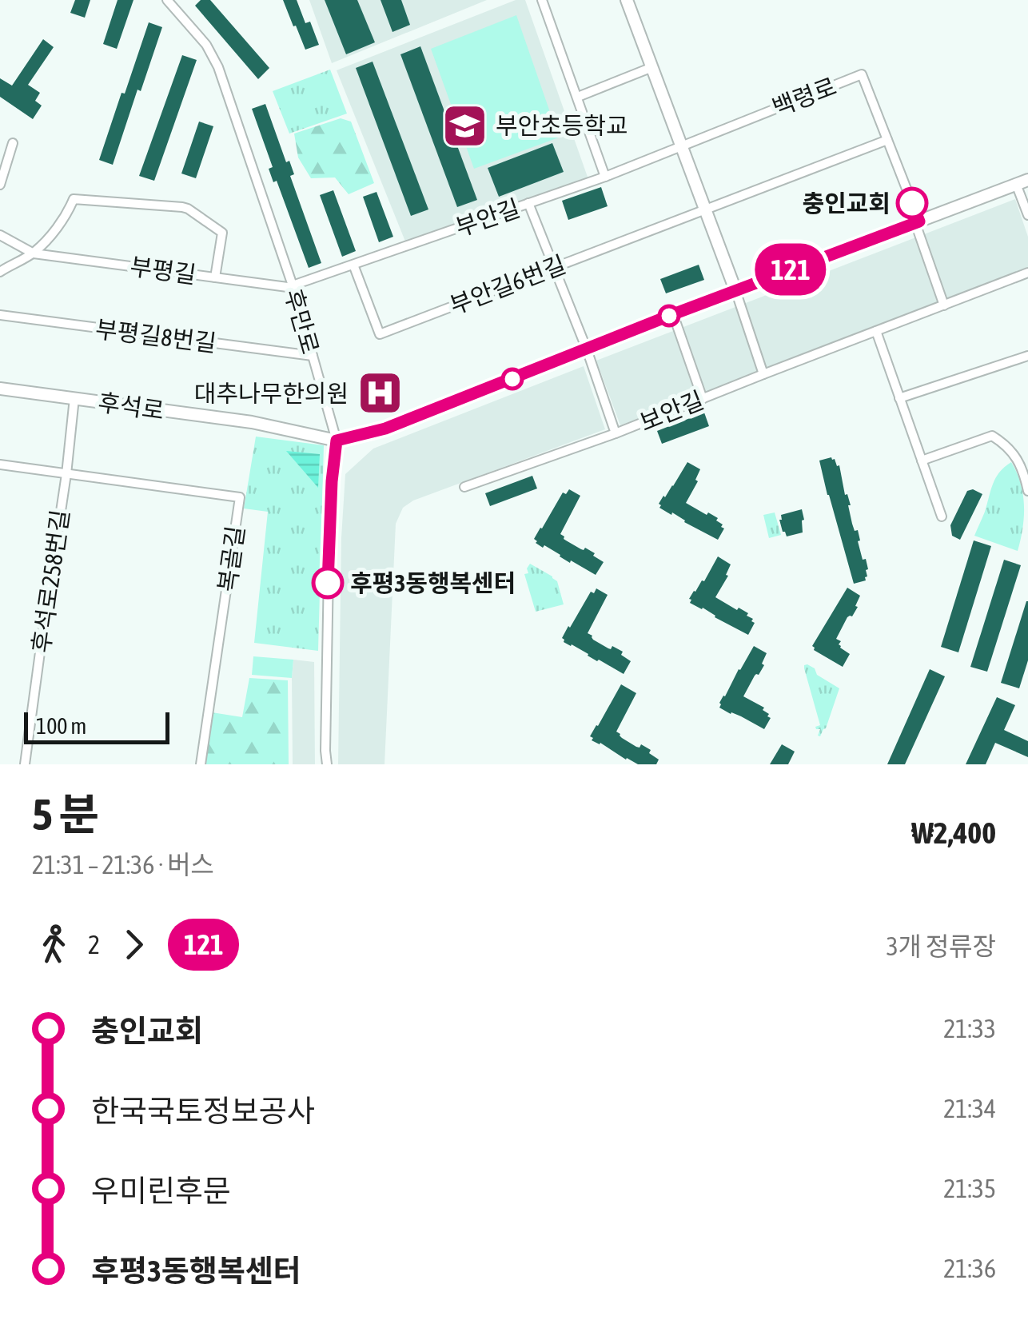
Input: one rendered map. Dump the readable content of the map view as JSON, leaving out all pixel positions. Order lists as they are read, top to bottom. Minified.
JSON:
{"streets":{"street":["백령로","부안길","부평길","부안길6번길","후만로","부평길8번길","후석로","보안길","복골길","후석로258번길"]},"crossings":[["백령로","부안길"],["백령로","후석로"],["백령로","보안길"],["부안길","부평길"],["부안길","부안길6번길"],["부안길","후만로"],["부평길","후만로"],["후만로","부평길8번길"],["후만로","후석로"],["후석로","후석로258번길"],["복골길","후석로258번길"]],"places":{"school or university":["부안초등학교"],"other":["충인교회","후평3동행복센터"],"hospital":["대추나무한의원"]},"lines":["bus line 121"],"scale_bar":"100 m","page":{"on_map":"121","scale":"100 m","heading":["5 분","21:31 – 21:36 · 버스","₩2,400"],"legs":["2","121","3개 정류장"],"list":[{"name":"충인교회","value":"21:33"},{"name":"한국국토정보공사","value":"21:34"},{"name":"우미린후문","value":"21:35"},{"name":"후평3동행복센터","value":"21:36"}]}}
